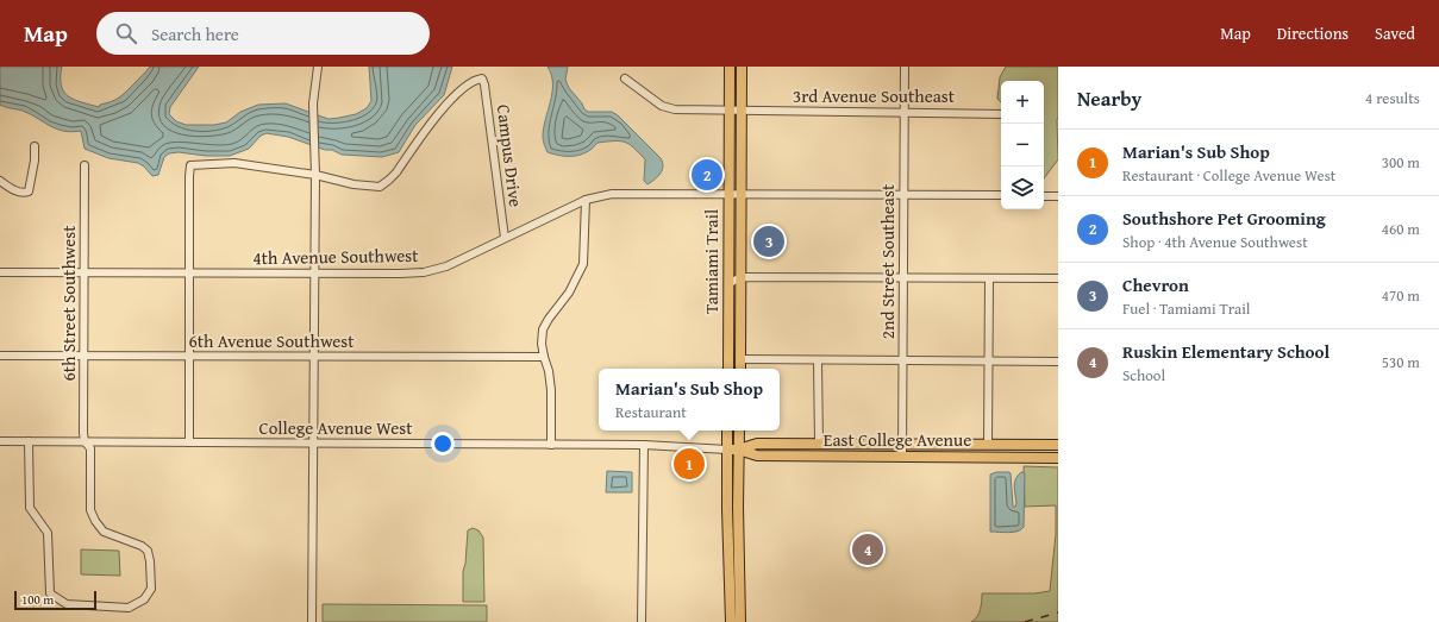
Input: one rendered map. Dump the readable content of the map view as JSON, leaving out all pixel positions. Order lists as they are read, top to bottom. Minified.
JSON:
{"streets":{"main road":["Tamiami Trail","East College Avenue"],"street":["3rd Avenue Southeast","Campus Drive","4th Avenue Southwest","2nd Street Southeast","6th Street Southwest","6th Avenue Southwest","College Avenue West"]},"crossings":[["3rd Avenue Southeast","Tamiami Trail"],["3rd Avenue Southeast","2nd Street Southeast"],["Campus Drive","4th Avenue Southwest"],["4th Avenue Southwest","Tamiami Trail"],["4th Avenue Southwest","2nd Street Southeast"],["4th Avenue Southwest","6th Street Southwest"],["2nd Street Southeast","East College Avenue"],["6th Street Southwest","6th Avenue Southwest"],["6th Street Southwest","College Avenue West"],["College Avenue West","East College Avenue"]],"scale_bar":"100 m","page":{"header":"Map","search":"Search here","nav":["Map","Directions","Saved"],"heading":["Nearby","4 results"],"map_buttons":["+","−"],"list":[{"mark":"1","name":"Marian's Sub Shop","note":"Restaurant · College Avenue West","value":"300 m"},{"mark":"2","name":"Southshore Pet Grooming","note":"Shop · 4th Avenue Southwest","value":"460 m"},{"mark":"3","name":"Chevron","note":"Fuel · Tamiami Trail","value":"470 m"},{"mark":"4","name":"Ruskin Elementary School","note":"School","value":"530 m"}],"pins":["2","3","1","4"],"popup":["Marian's Sub Shop","Restaurant"],"scale":"100 m"}}
